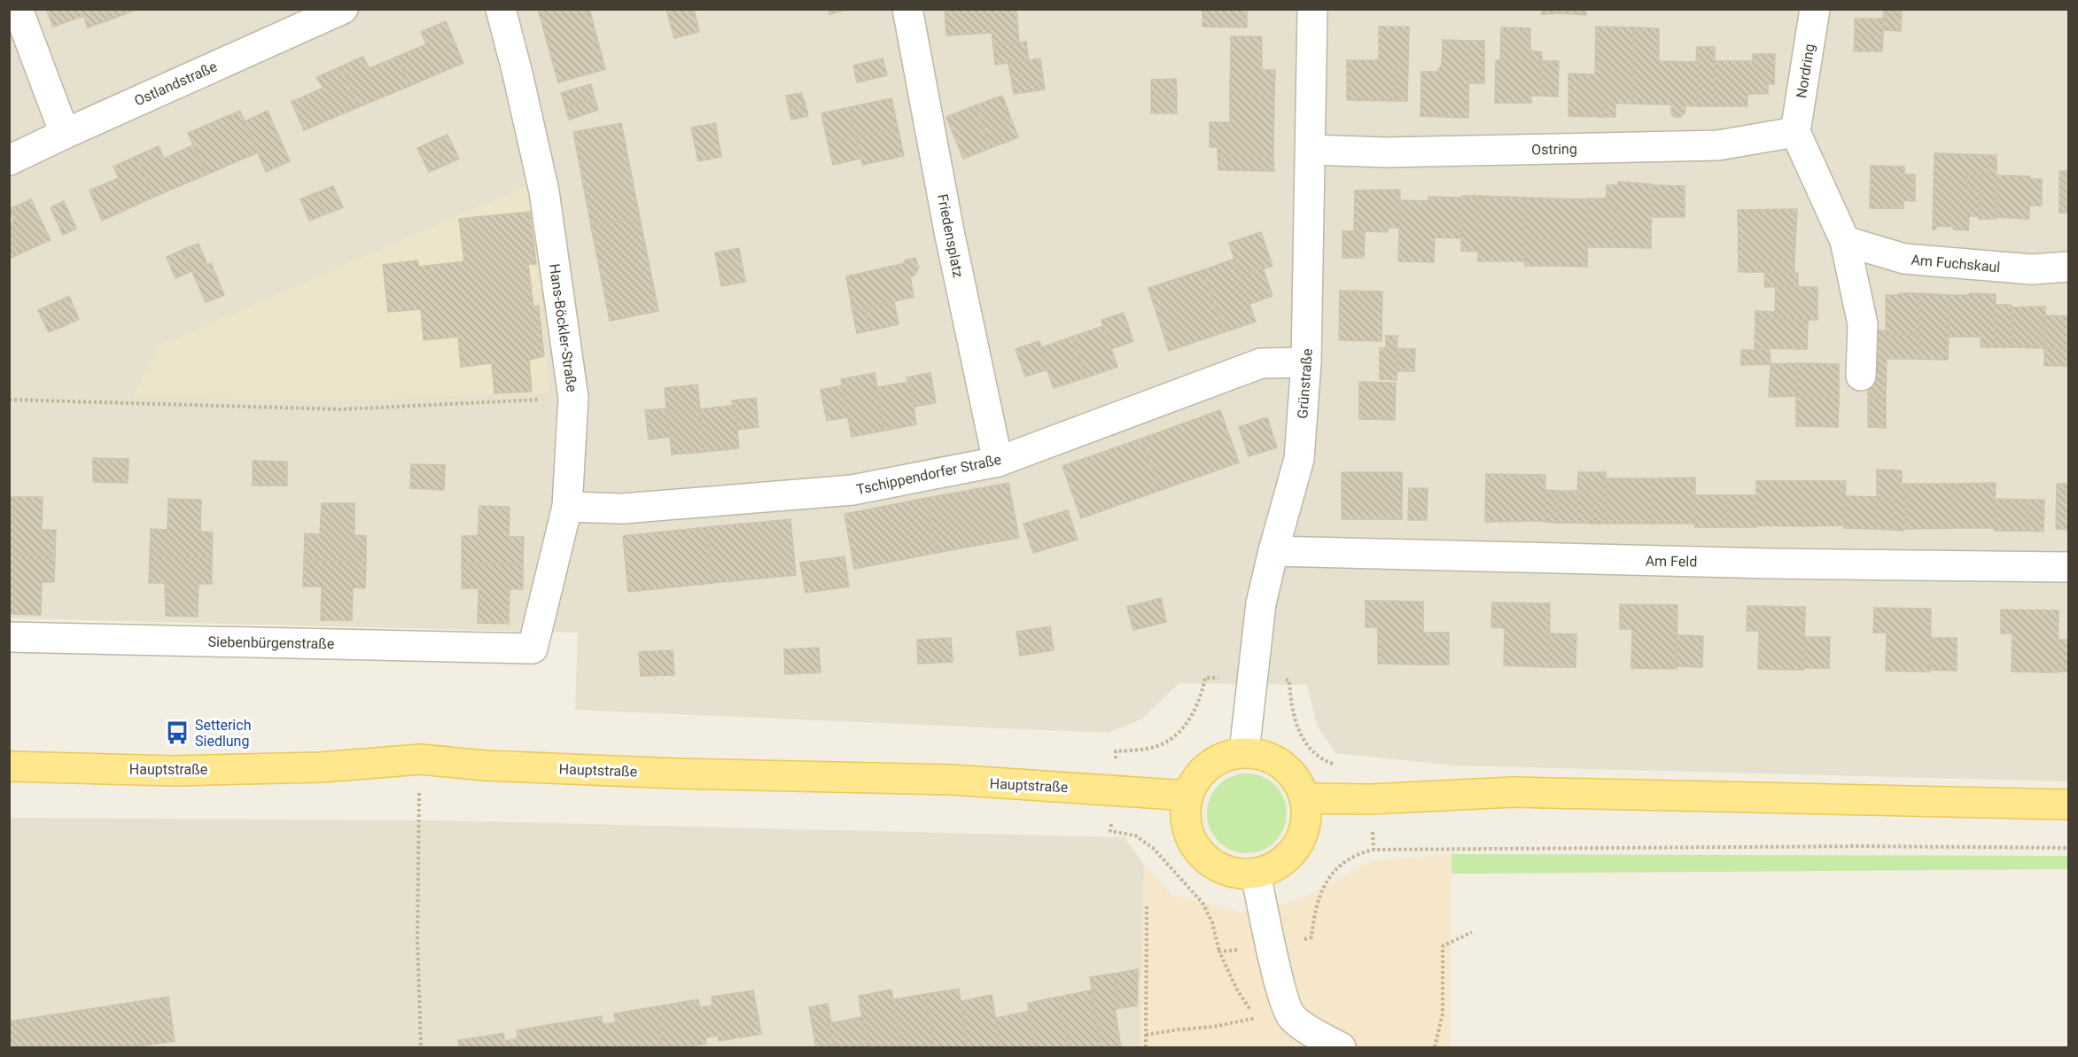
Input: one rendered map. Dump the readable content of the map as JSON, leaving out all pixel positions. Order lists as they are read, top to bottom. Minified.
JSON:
{"streets":{"main road":["Hauptstraße"],"street":["Nordring","Ostlandstraße","Ostring","Friedensplatz","Am Fuchskaul","Hans-Böckler-Straße","Grünstraße","Tschippendorfer Straße","Am Feld","Siebenbürgenstraße"]},"crossings":[["Nordring","Ostring"],["Ostring","Grünstraße"],["Friedensplatz","Tschippendorfer Straße"],["Hans-Böckler-Straße","Tschippendorfer Straße"],["Hans-Böckler-Straße","Siebenbürgenstraße"],["Grünstraße","Tschippendorfer Straße"],["Grünstraße","Am Feld"],["Grünstraße","Hauptstraße"]],"places":{"bus stop":["Setterich Siedlung"]}}
